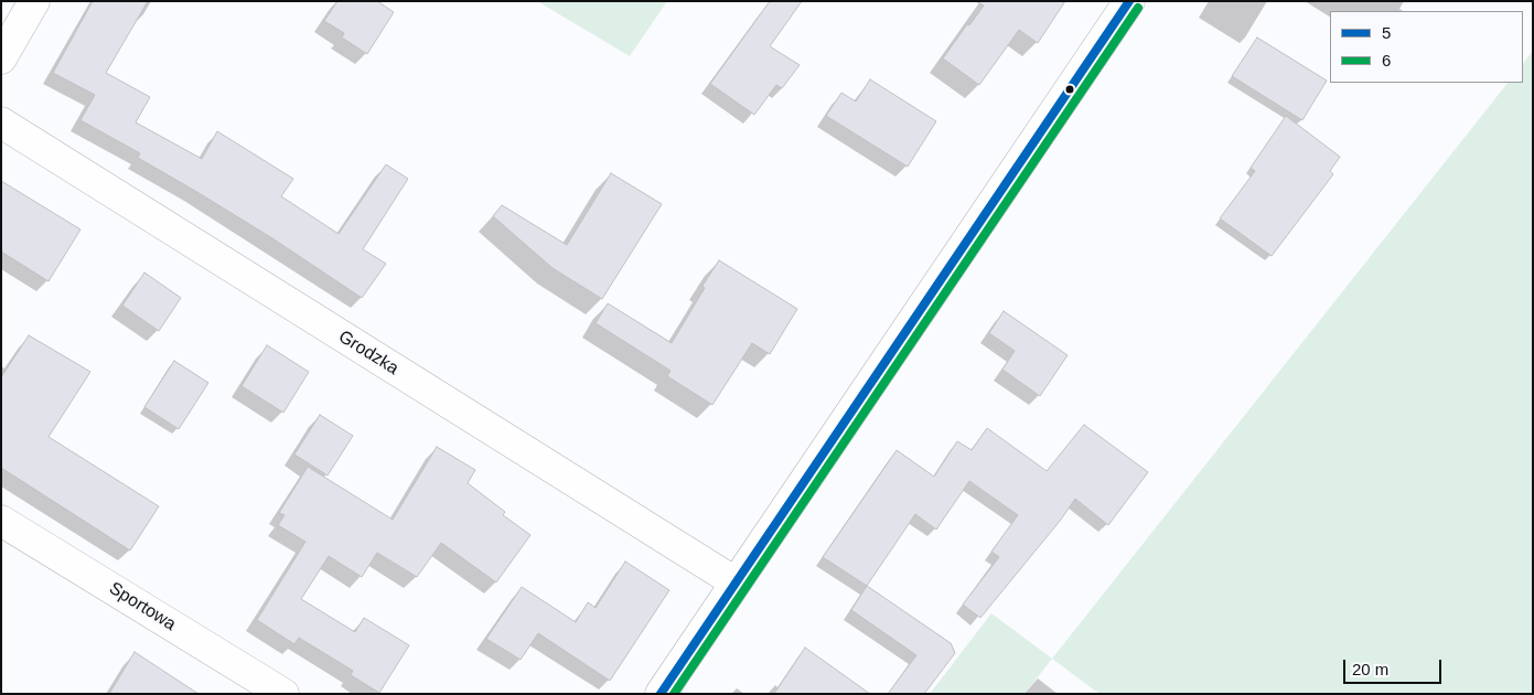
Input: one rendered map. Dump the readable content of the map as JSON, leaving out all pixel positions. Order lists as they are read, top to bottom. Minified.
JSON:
{"streets":{"street":["Grodzka","Sportowa"]},"lines":["transit line 5","transit line 6"],"legend":["5","6"],"scale_bar":"20 m"}
